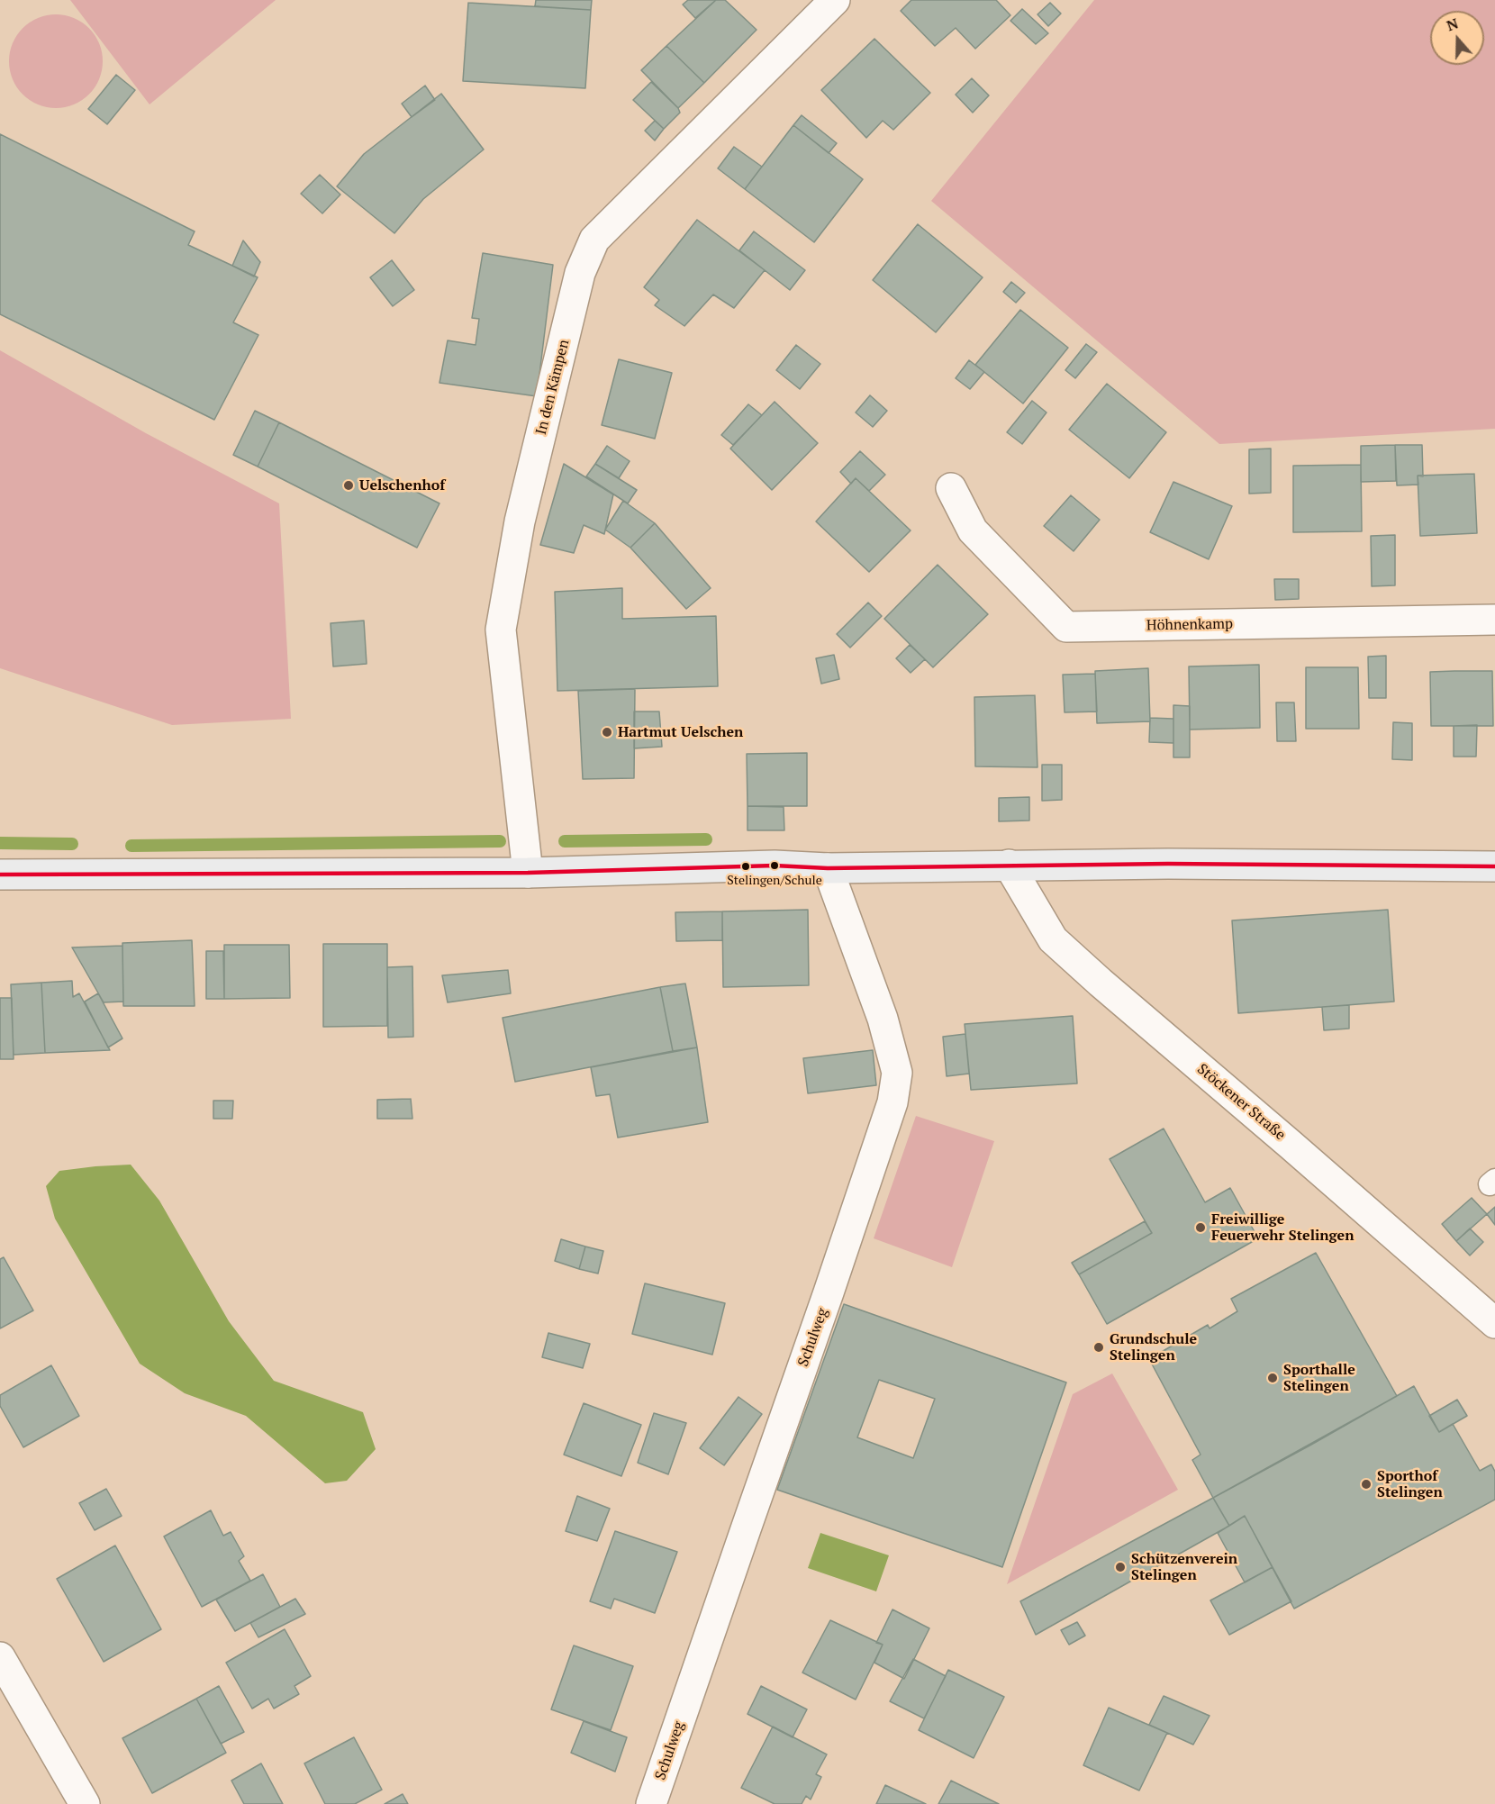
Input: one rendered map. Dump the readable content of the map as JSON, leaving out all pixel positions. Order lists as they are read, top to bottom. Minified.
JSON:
{"streets":{"street":["In den Kämpen","Höhnenkamp","Stöckener Straße","Schulweg"]},"places":["Uelschenhof","Hartmut Uelschen","Stelingen/Schule","Freiwillige Feuerwehr Stelingen","Grundschule Stelingen","Sporthalle Stelingen","Sporthof Stelingen","Schützenverein Stelingen"],"north":"top"}
